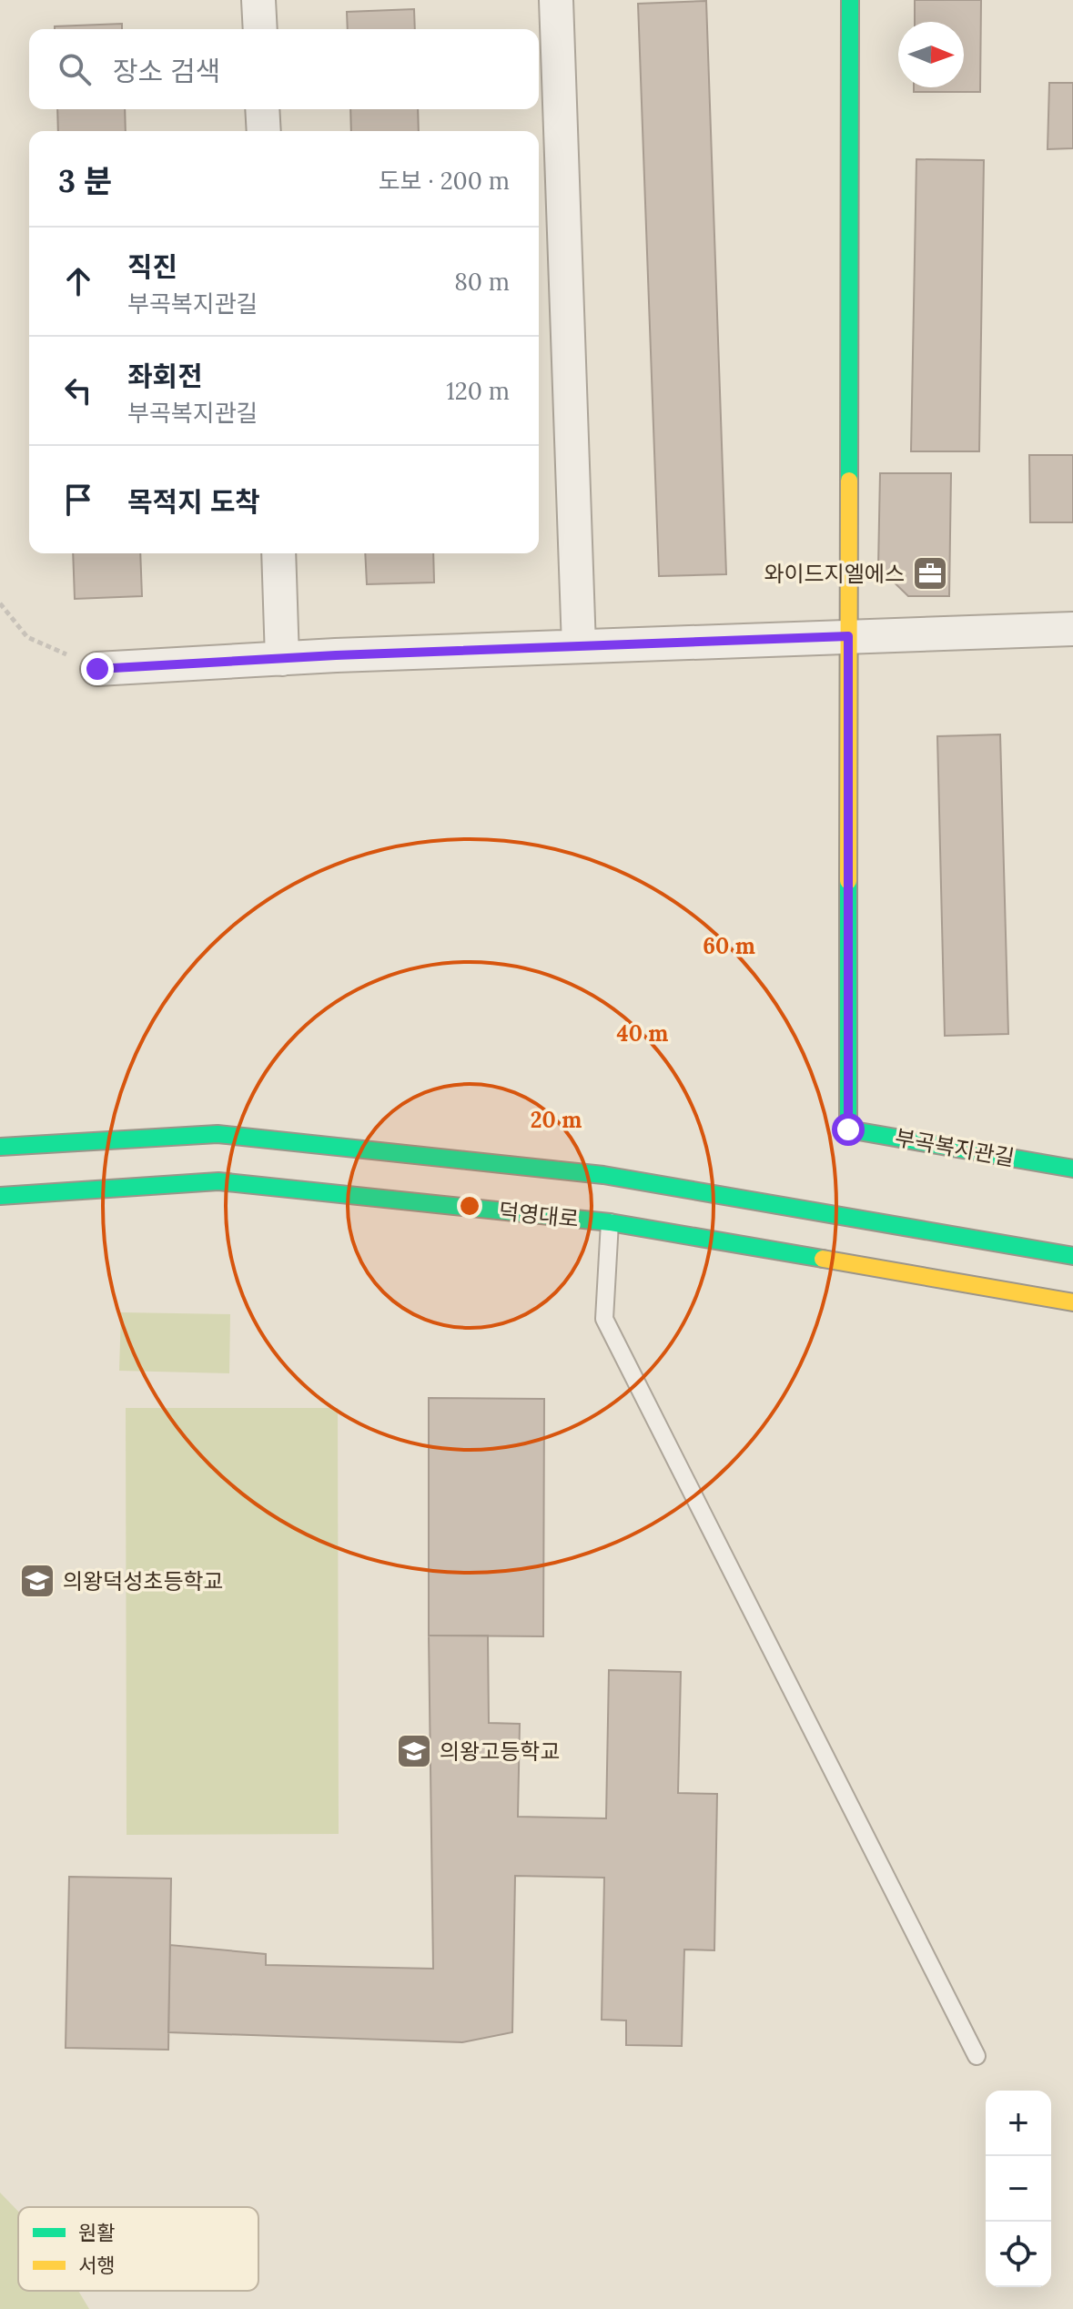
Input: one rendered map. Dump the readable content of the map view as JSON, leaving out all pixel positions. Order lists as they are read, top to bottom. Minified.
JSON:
{"streets":{"street":["부곡복지관길","덕영대로"]},"places":{"office":["와이드지엘에스"],"school or university":["의왕덕성초등학교","의왕고등학교"]},"legend":["원활","서행"],"north":"right","page":{"search":"장소 검색","heading":["3 분","도보 · 200 m"],"list":[["직진","부곡복지관길","80 m"],["좌회전","부곡복지관길","120 m"],"목적지 도착"],"map_buttons":["+","−"]},"rings":["60 m","40 m","20 m"]}
